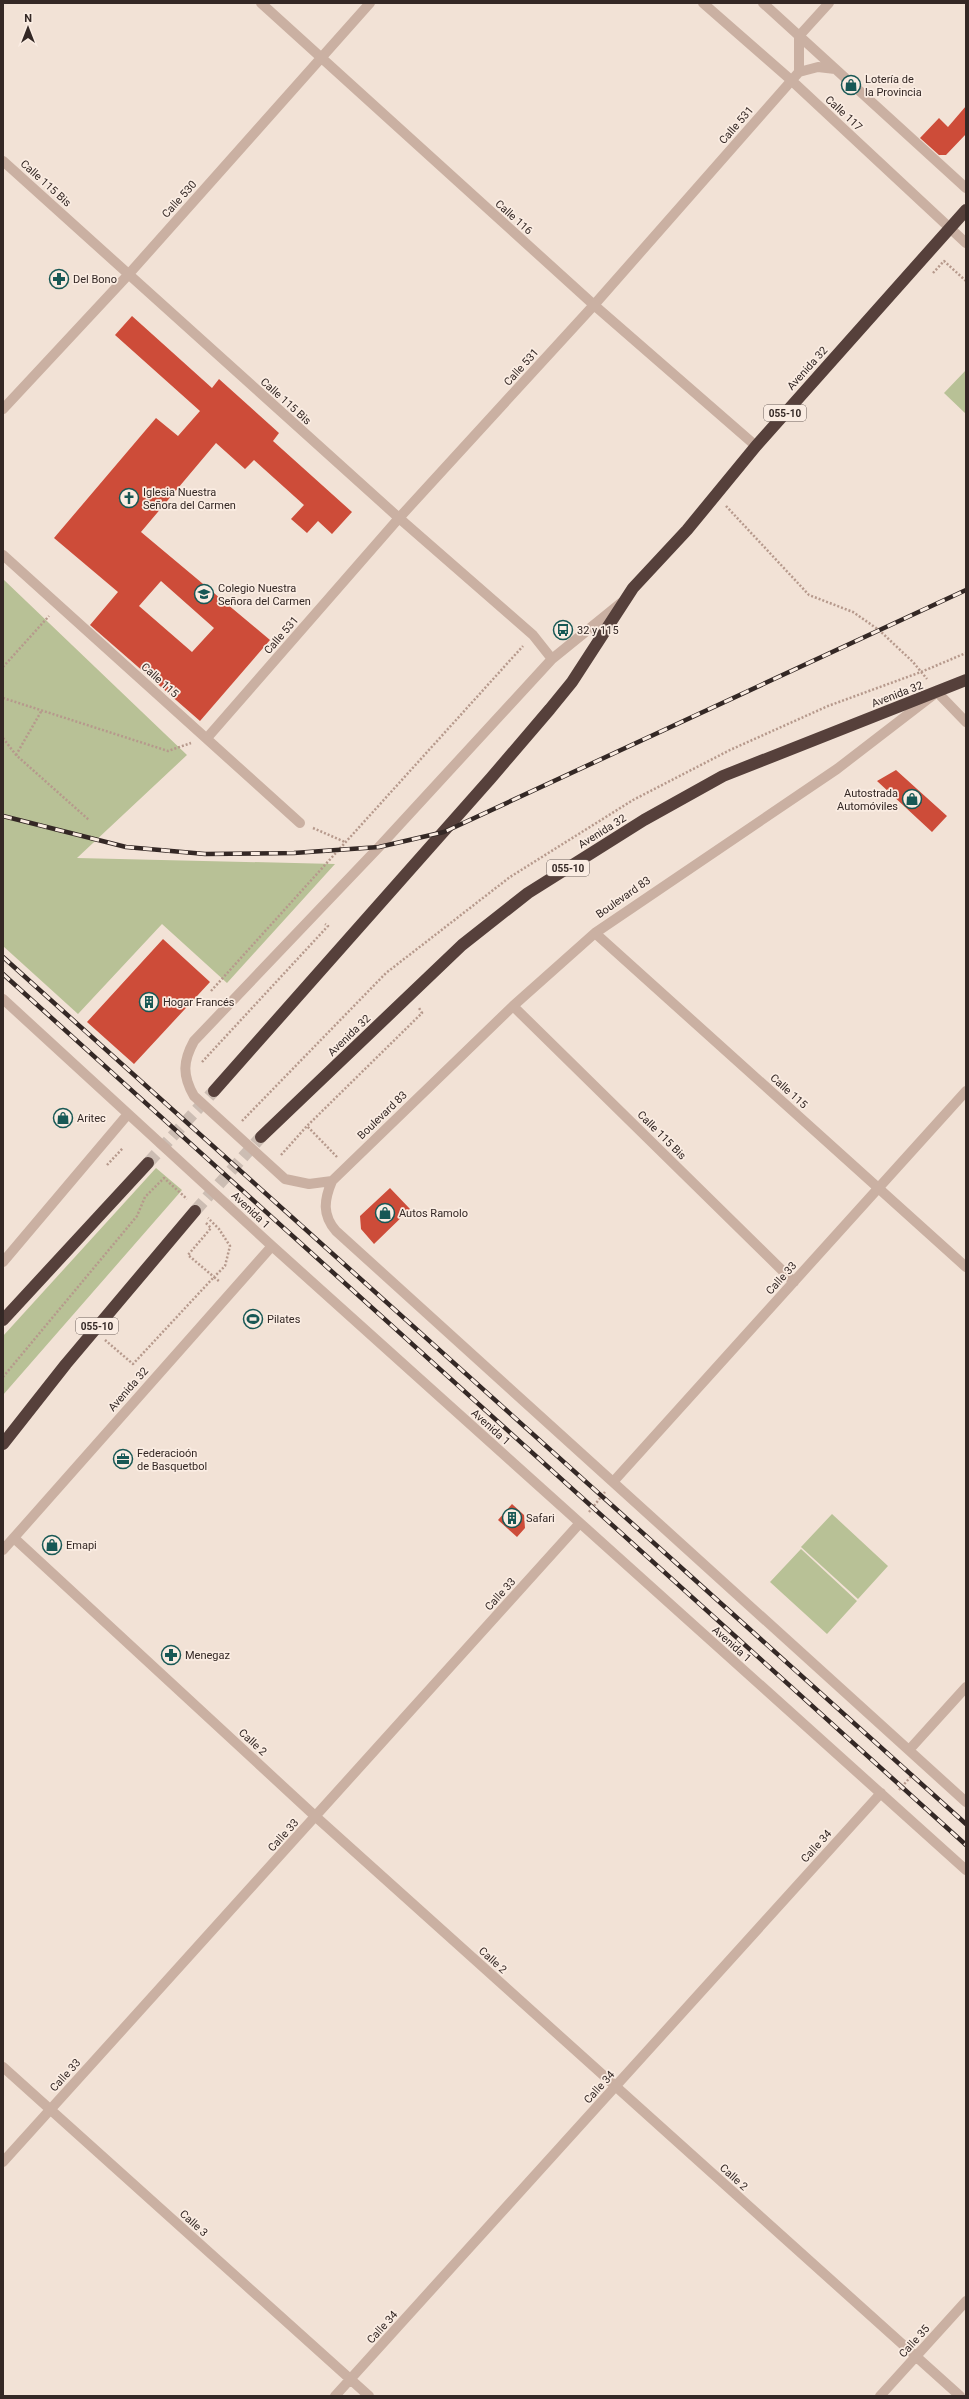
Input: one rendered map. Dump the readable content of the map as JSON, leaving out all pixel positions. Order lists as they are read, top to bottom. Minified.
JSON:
{"streets":{"highway":["Avenida 32","055-10","Boulevard 83"],"street":["Calle 117","Calle 531","Calle 115 Bis","Calle 530","Calle 116","Calle 115","Avenida 1","Calle 33","Calle 2","Calle 34","Calle 3","Calle 35"]},"crossings":[["Calle 117","Calle 531"],["Calle 117","Avenida 32"],["Calle 531","Calle 115 Bis"],["Calle 531","Calle 116"],["Calle 531","Calle 115"],["Calle 115 Bis","Calle 530"],["Calle 115 Bis","Avenida 32"],["Calle 115 Bis","Boulevard 83"],["Calle 115 Bis","Calle 33"],["Calle 530","Calle 116"],["Calle 116","Avenida 32"],["Avenida 32","Boulevard 83"],["Avenida 32","Avenida 1"],["Avenida 32","Calle 2"],["Calle 115","Boulevard 83"],["Calle 115","Calle 33"],["Avenida 1","Calle 33"],["Avenida 1","Calle 34"],["Calle 33","Calle 2"],["Calle 33","Calle 3"],["Calle 2","Calle 34"],["Calle 2","Calle 35"],["Calle 34","Calle 3"]],"places":{"shop":["Lotería de la Provincia","Autostrada Automóviles","Aritec","Autos Ramolo","Emapi"],"pharmacy":["Del Bono","Menegaz"],"church":["Iglesia Nuestra Señora del Carmen"],"school or university":["Colegio Nuestra Señora del Carmen"],"bus stop":["32 y 115"],"building":["Hogar Francés","Safari"],"sports":["Pilates"],"office":["Federacioón de Basquetbol"]},"north":"top"}
